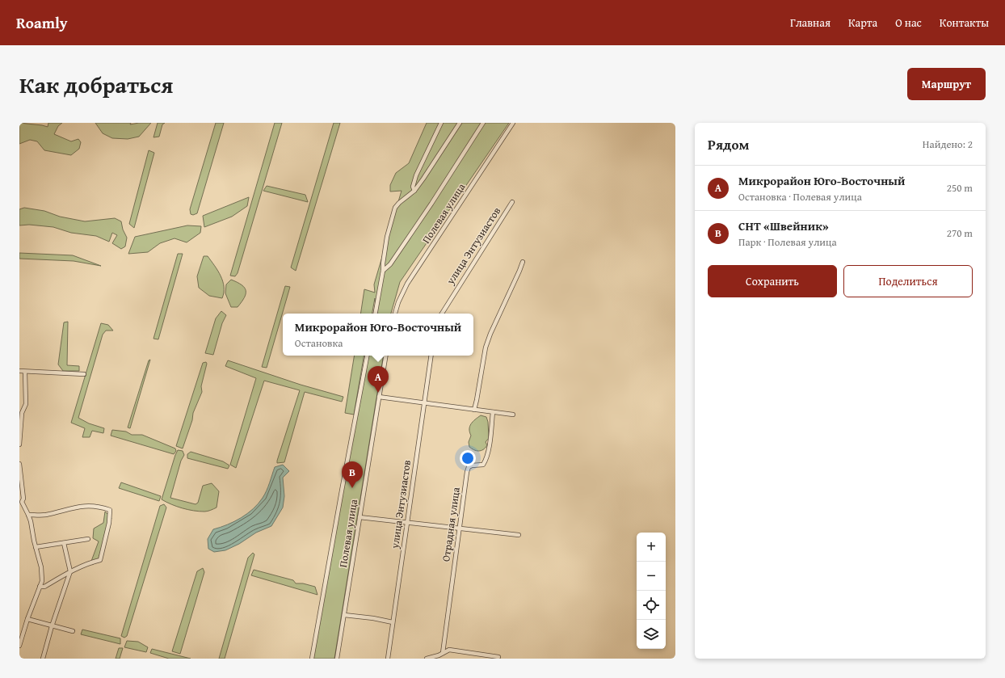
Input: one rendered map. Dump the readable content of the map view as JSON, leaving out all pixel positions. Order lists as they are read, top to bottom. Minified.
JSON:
{"streets":{"street":["Полевая улица","улица Энтузиастов","Отрадная улица"]},"page":{"header":"Roamly","nav":["Главная","Карта","О нас","Контакты"],"title":"Как добраться","buttons":["Маршрут",["Сохранить","Поделиться"]],"heading":["Рядом","Найдено: 2"],"list":[{"mark":"A","name":"Микрорайон Юго-Восточный","note":"Остановка · Полевая улица","value":"250 m"},{"mark":"B","name":"СНТ «Швейник»","note":"Парк · Полевая улица","value":"270 m"}],"popup":["Микрорайон Юго-Восточный","Остановка"],"pins":["A","B"],"map_buttons":["+","−"]}}
